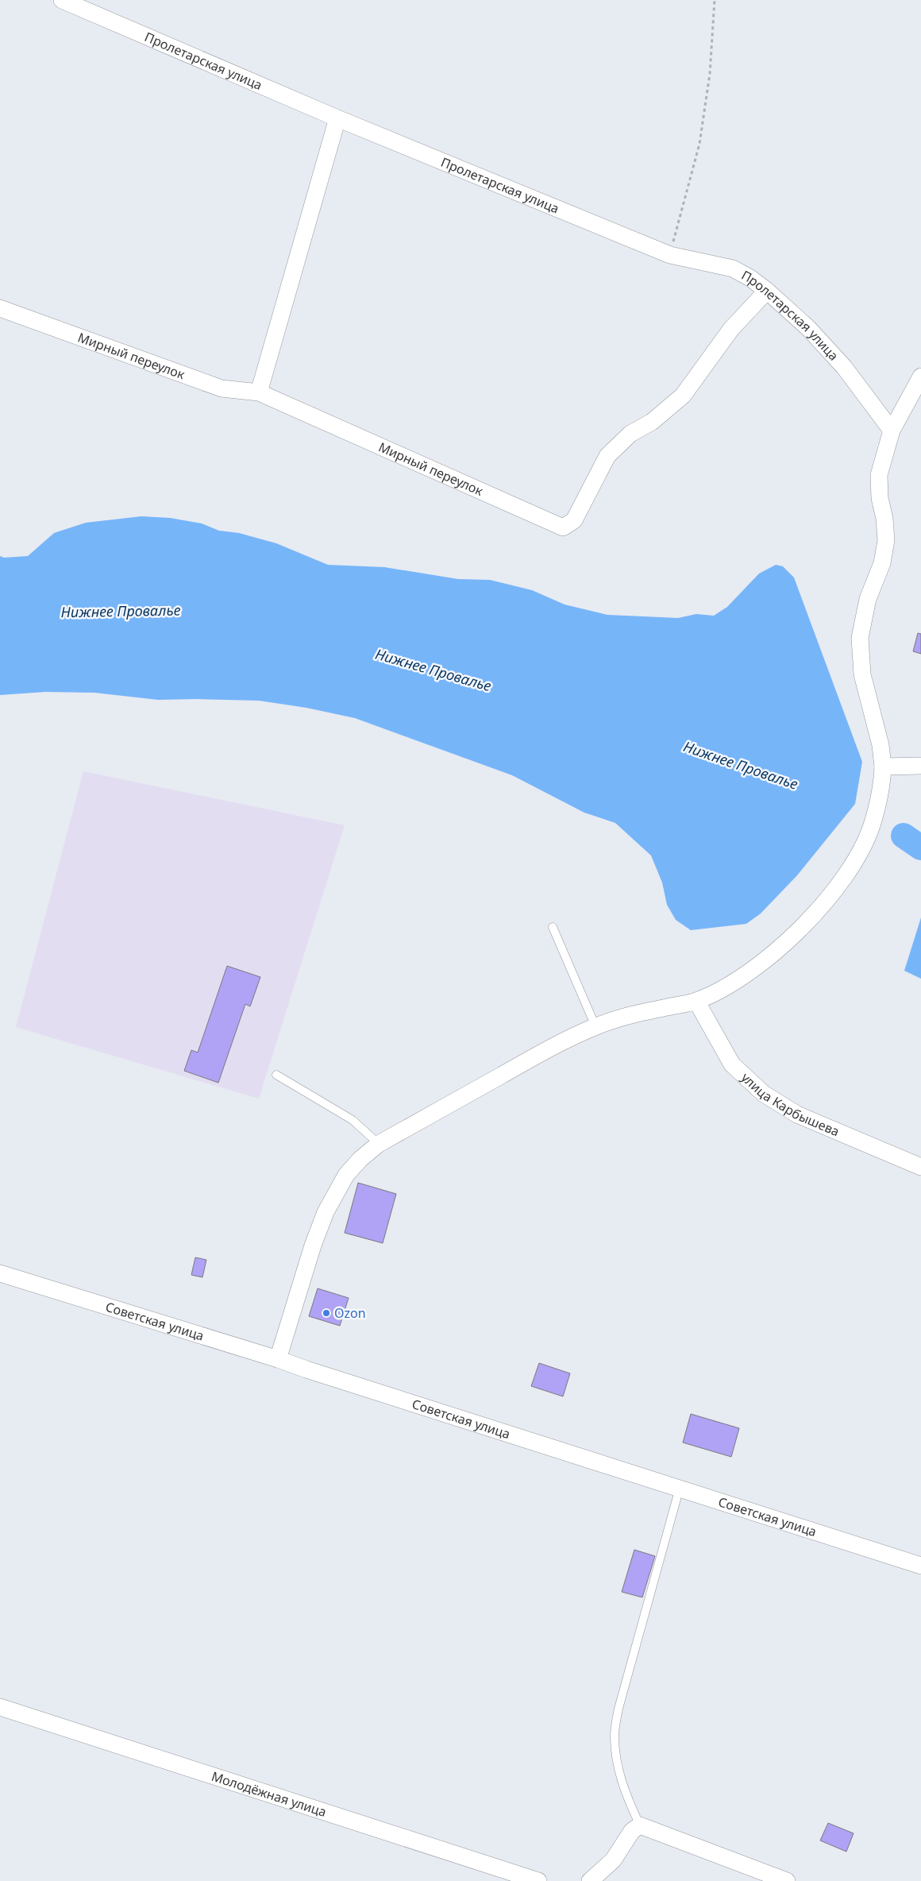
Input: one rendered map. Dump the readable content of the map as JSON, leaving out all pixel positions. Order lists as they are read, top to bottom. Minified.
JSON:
{"streets":{"street":["Пролетарская улица","Мирный переулок","улица Карбышева","Советская улица","Молодёжная улица"]},"crossings":[["Пролетарская улица","Мирный переулок"]],"water":["Нижнее Провалье"],"places":["Ozon"]}
